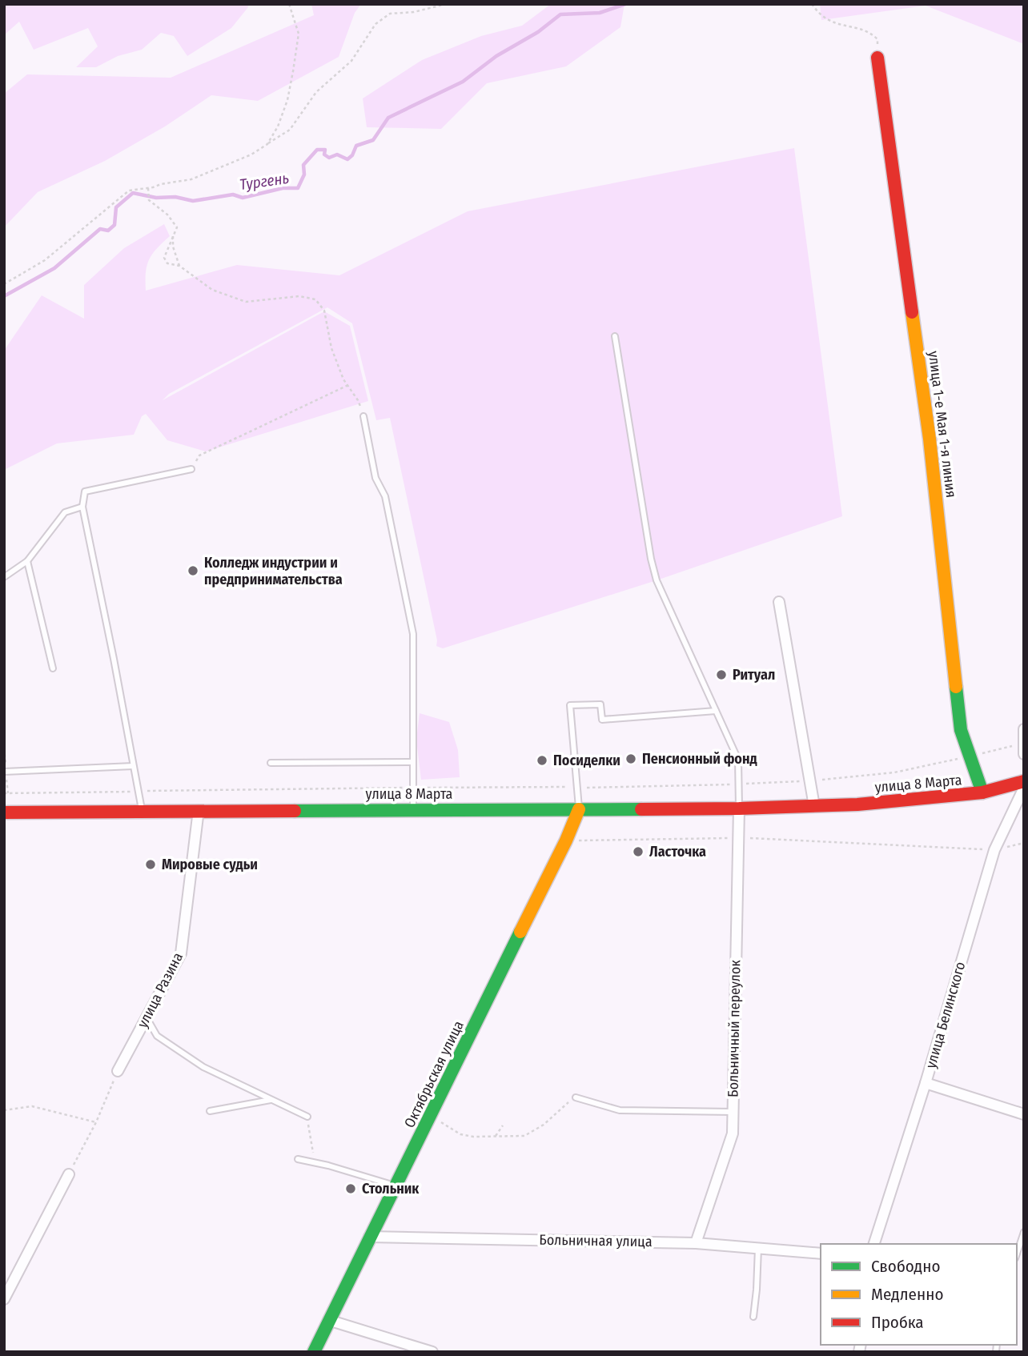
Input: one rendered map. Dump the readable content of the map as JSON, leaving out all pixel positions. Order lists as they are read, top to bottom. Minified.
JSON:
{"streets":{"street":["улица 1-е Мая 1-я линия","улица 8 Марта","улица Разина","улица Белинского","Больничный переулок","Октябрьская улица","Больничная улица"]},"crossings":[["улица 1-е Мая 1-я линия","улица 8 Марта"],["улица 8 Марта","улица Разина"],["улица 8 Марта","Больничный переулок"],["улица 8 Марта","Октябрьская улица"],["Больничный переулок","Больничная улица"],["Октябрьская улица","Больничная улица"]],"water":["Тургень"],"places":["Колледж индустрии и предпринимательства","Ритуал","Пенсионный фонд","Посиделки","Ласточка","Мировые судьи","Стольник"],"legend":["Свободно","Медленно","Пробка"]}
